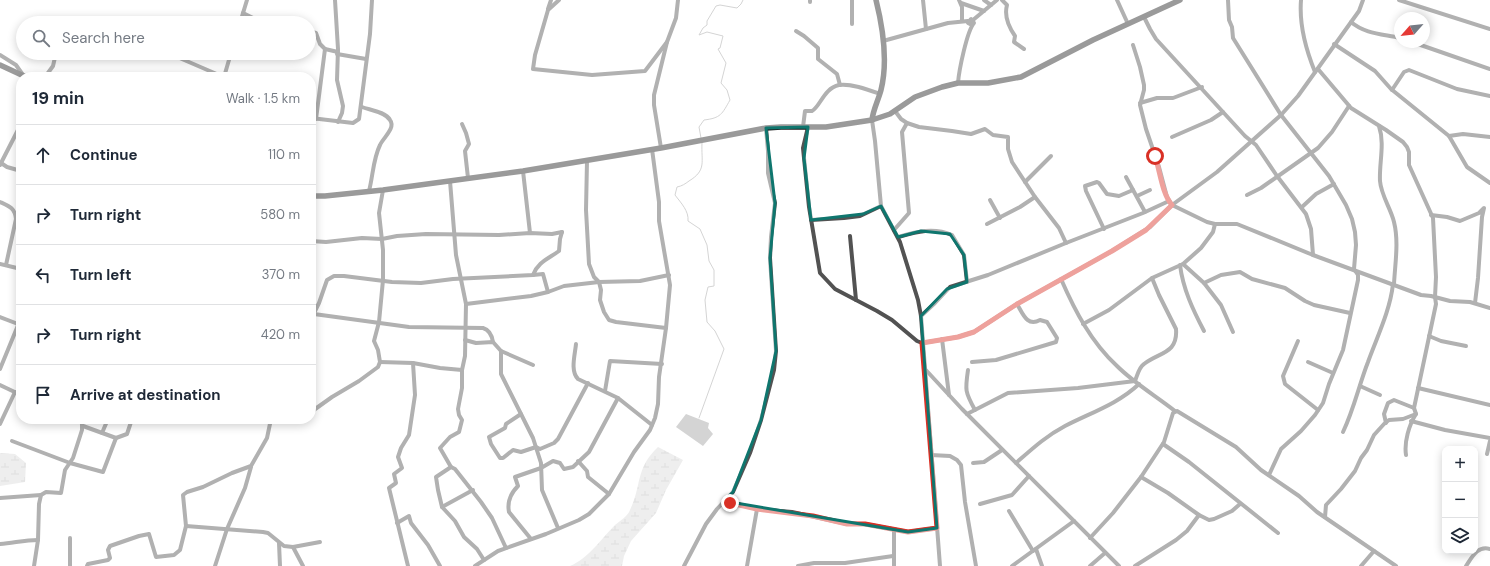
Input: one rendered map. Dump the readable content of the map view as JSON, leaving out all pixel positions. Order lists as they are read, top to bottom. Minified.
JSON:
{"north":"bottom left","page":{"search":"Search here","heading":["19 min","Walk · 1.5 km"],"list":[["Continue","110 m"],["Turn right","580 m"],["Turn left","370 m"],["Turn right","420 m"],"Arrive at destination"],"map_buttons":["+","−"]}}
